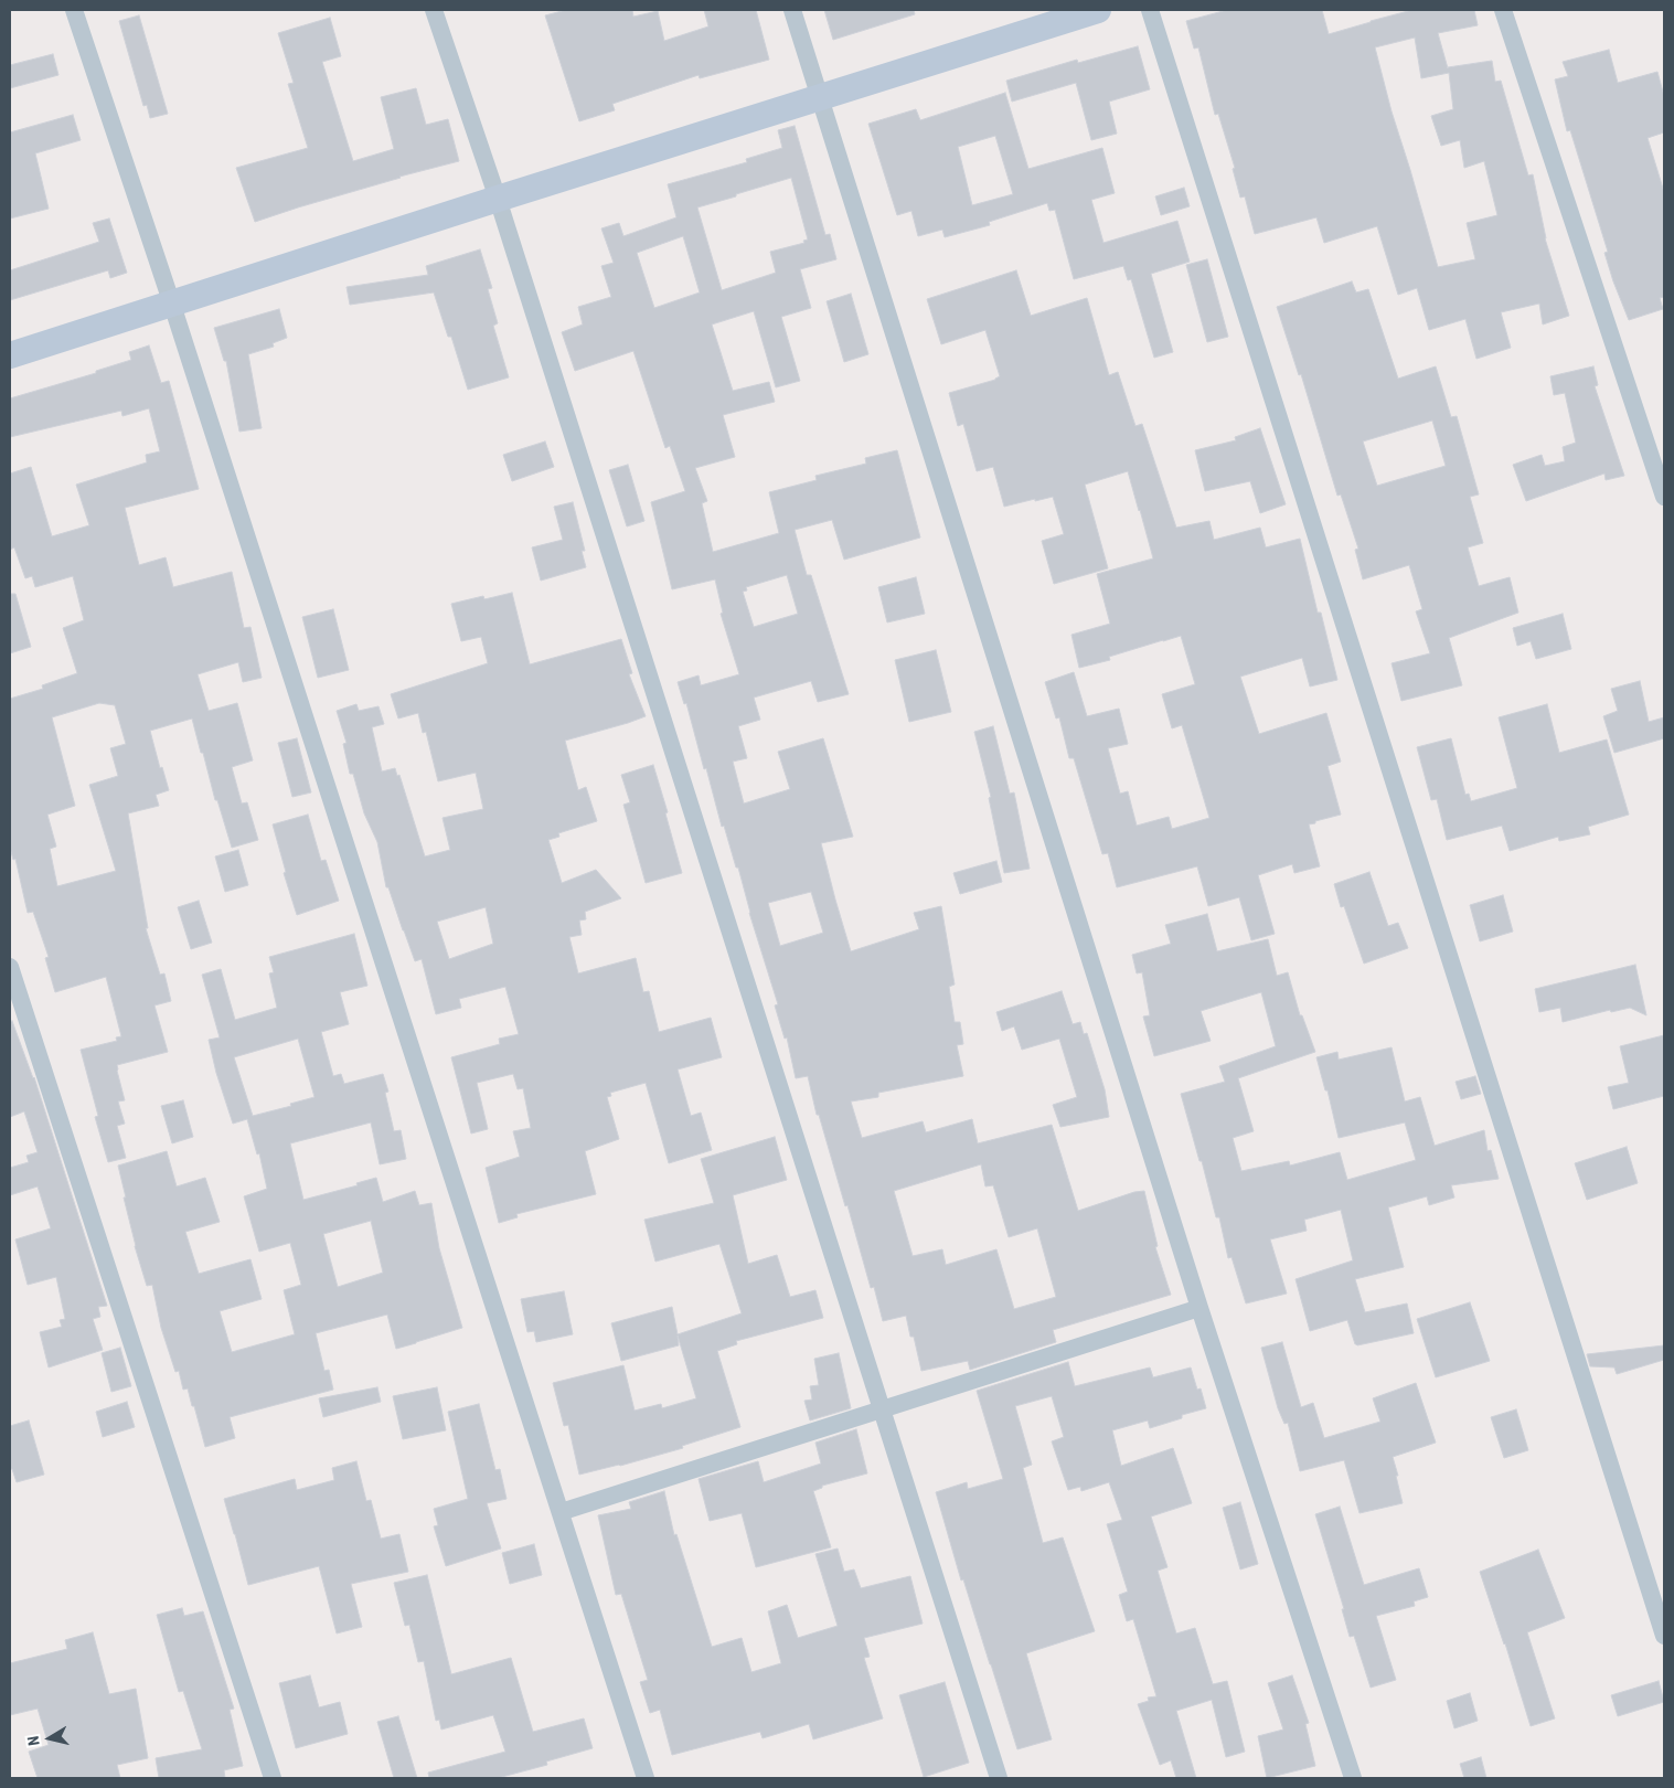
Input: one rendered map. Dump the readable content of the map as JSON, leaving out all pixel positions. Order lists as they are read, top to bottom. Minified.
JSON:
{"north":"left"}
